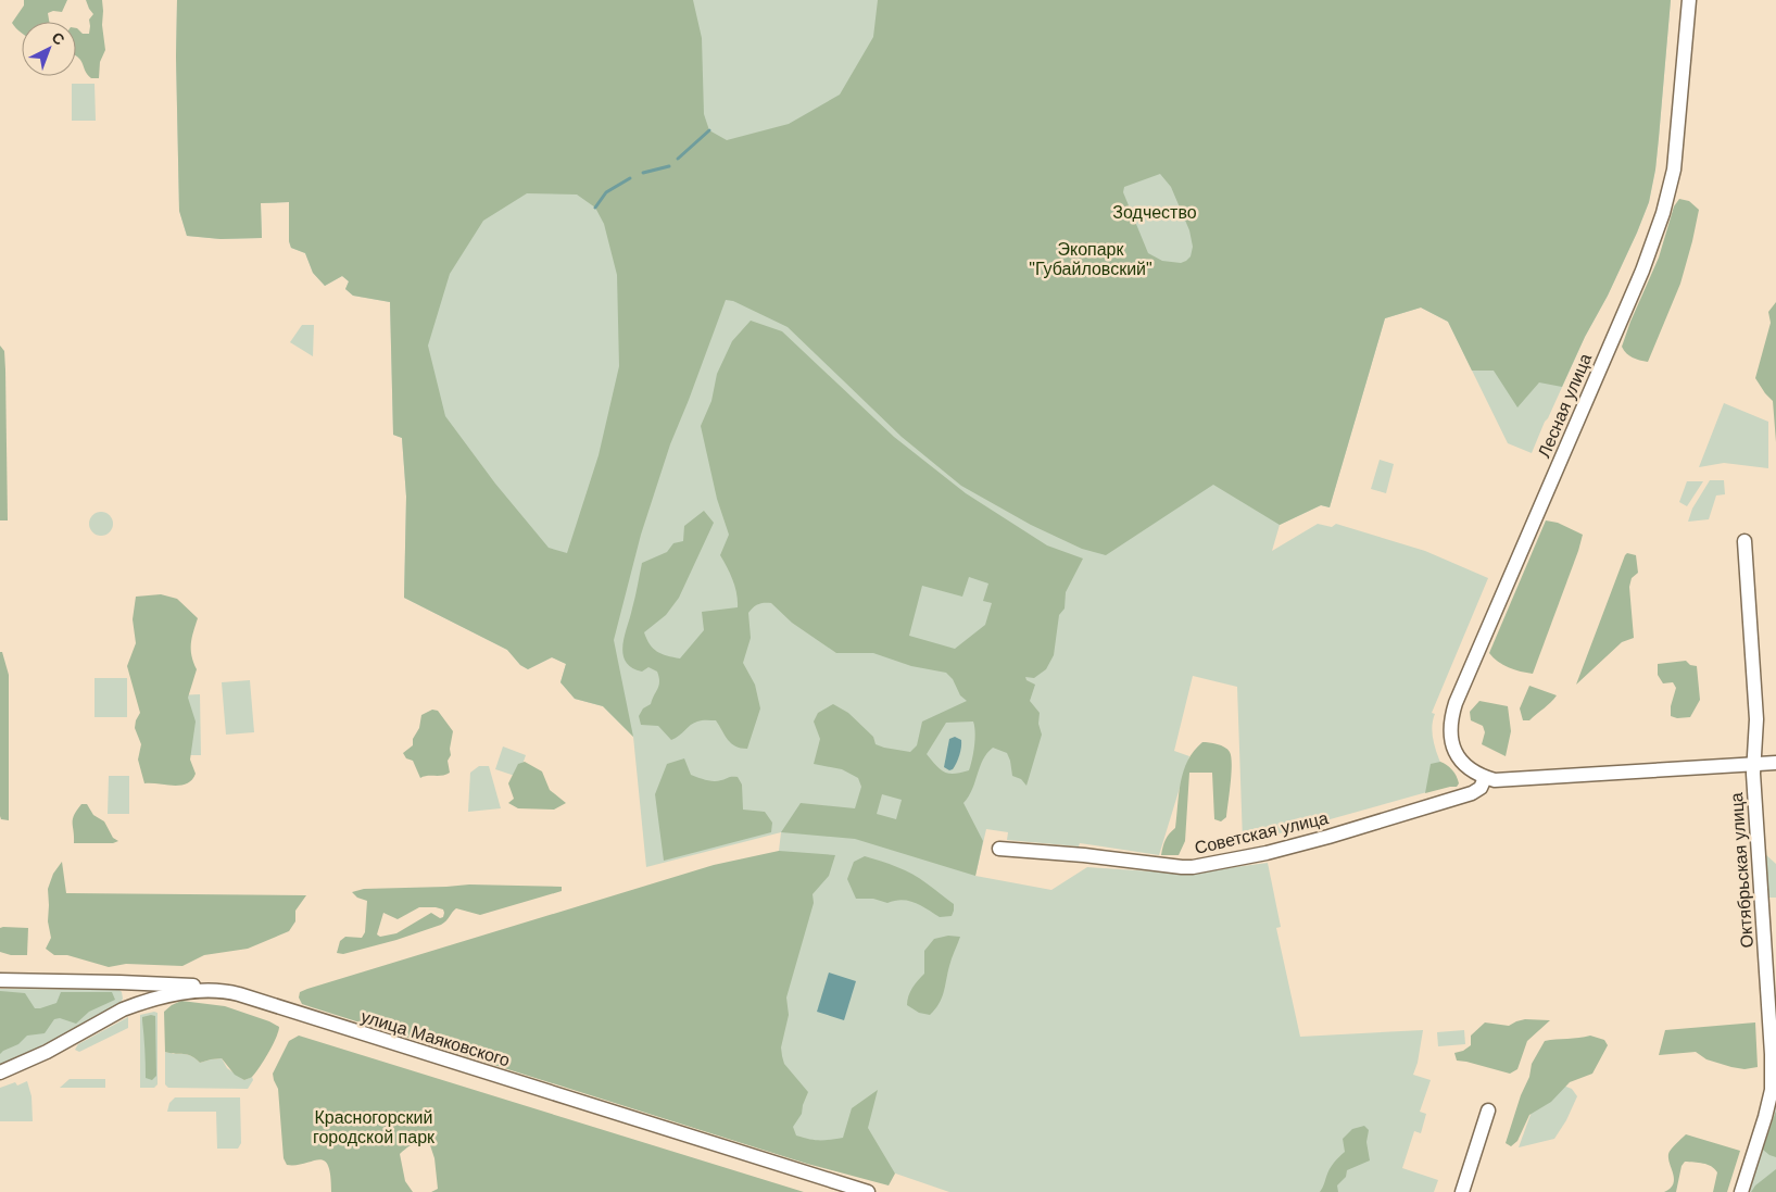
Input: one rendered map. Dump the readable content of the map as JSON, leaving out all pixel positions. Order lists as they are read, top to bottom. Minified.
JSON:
{"streets":{"street":["Лесная улица","Советская улица","Октябрьская улица","улица Маяковского"]},"crossings":[["Лесная улица","Советская улица"],["Лесная улица","Октябрьская улица"]],"parks":["Зодчество","Экопарк \"Губайловский\"","Красногорский городской парк"],"north":"top right"}
